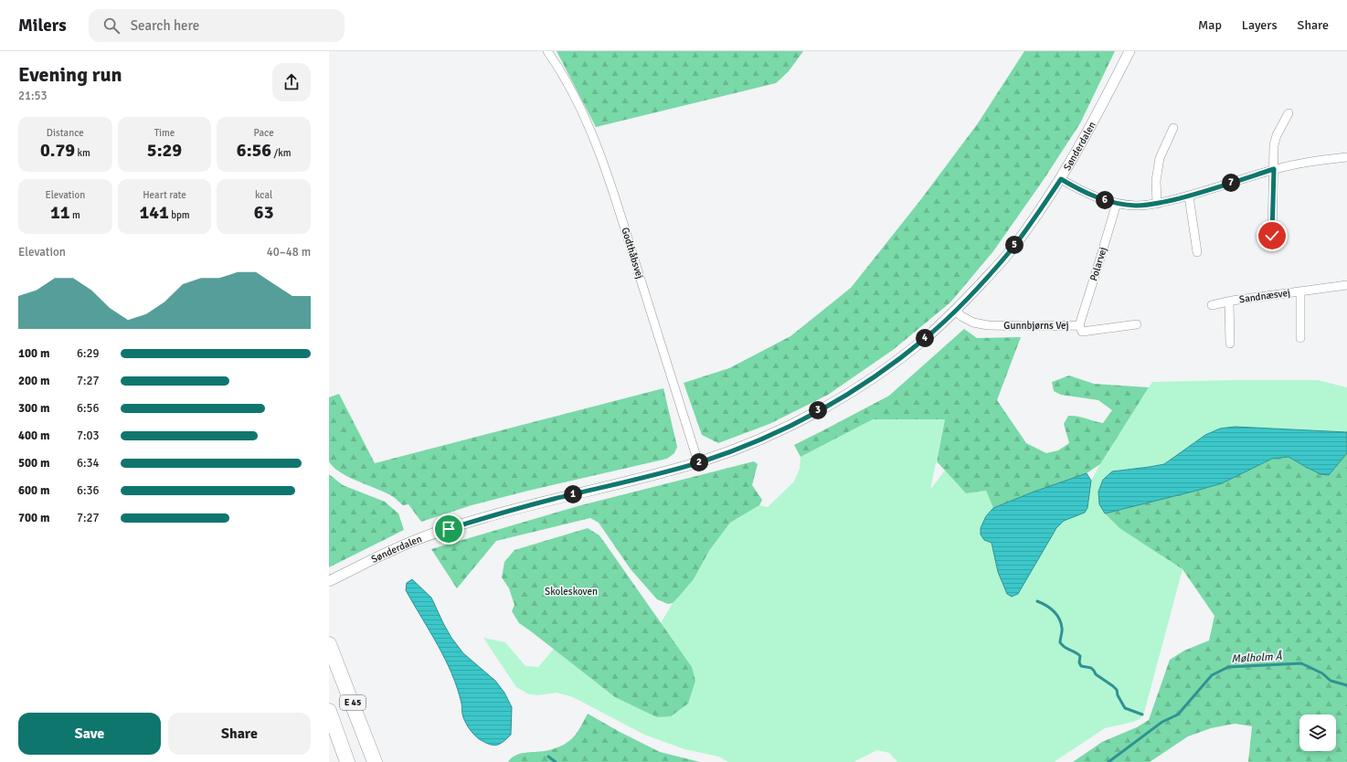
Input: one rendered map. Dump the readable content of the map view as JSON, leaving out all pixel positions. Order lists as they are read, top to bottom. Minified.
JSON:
{"streets":{"highway":["E 45"],"street":["Sønderdalen","Godthåbsvej","Polarvej","Sandnæsvej","Gunnbjørns Vej"]},"crossings":[["Sønderdalen","Godthåbsvej"],["Sønderdalen","Gunnbjørns Vej"],["Polarvej","Gunnbjørns Vej"]],"water":["Mølholm Å"],"parks":["Skoleskoven"],"page":{"header":"Milers","search":"Search here","nav":["Map","Layers","Share"],"heading":["Evening run","21:53"],"stats":[["Distance","0.79 km"],["Time","5:29"],["Pace","6:56 /km"],["Elevation","11 m"],["Heart rate","141 bpm"],["kcal","63"]],"pins":["7","6","5","4","3","2","1"],"chart":["Elevation","40–48 m"],"list":[{"name":"100 m","note":"6:29"},{"name":"200 m","note":"7:27"},{"name":"300 m","note":"6:56"},{"name":"400 m","note":"7:03"},{"name":"500 m","note":"6:34"},{"name":"600 m","note":"6:36"},{"name":"700 m","note":"7:27"}],"buttons":["Save","Share"]}}
